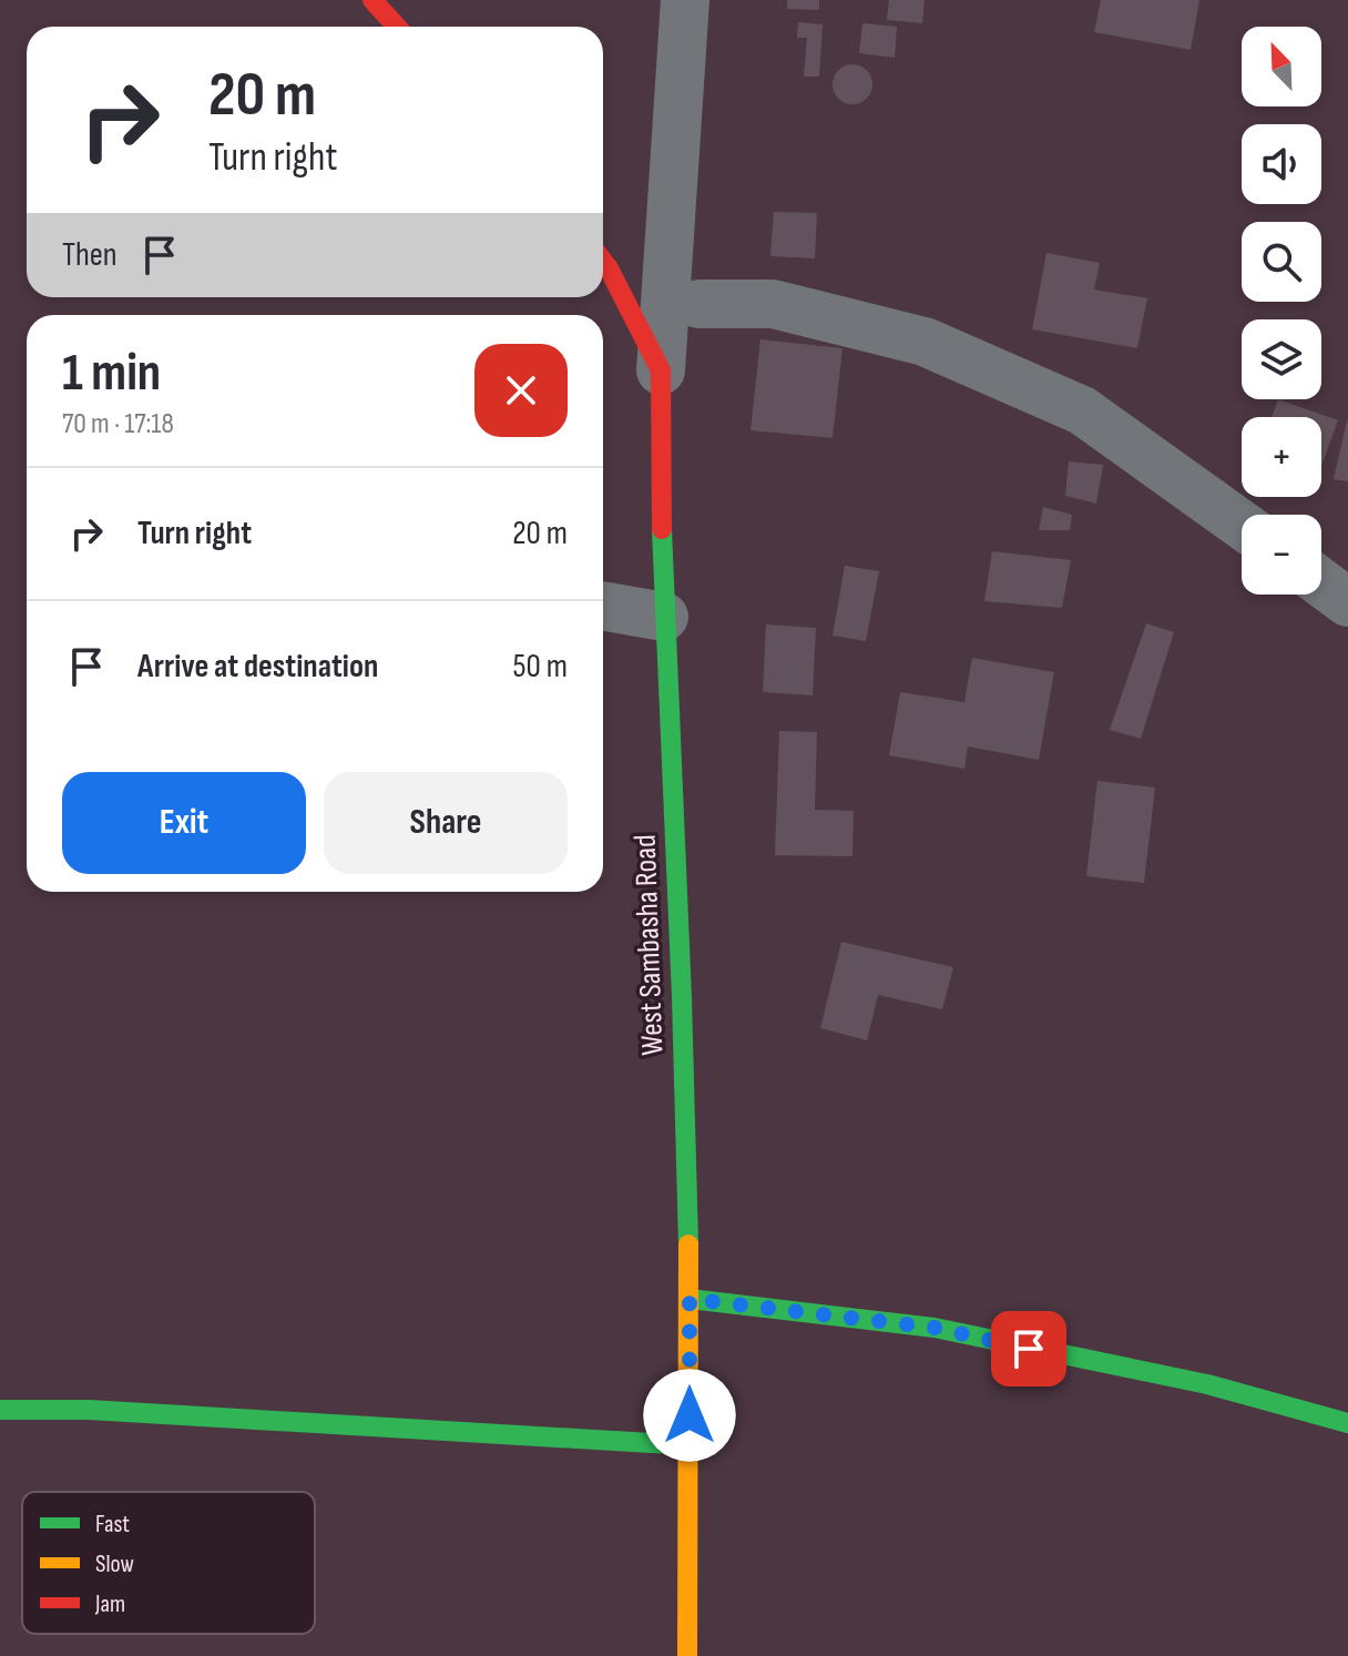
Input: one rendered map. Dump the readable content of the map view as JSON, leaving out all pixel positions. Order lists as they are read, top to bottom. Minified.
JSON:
{"streets":{"street":["West Sambasha Road"]},"legend":["Fast","Slow","Jam"],"north":"top left","page":{"map_buttons":["+","−"],"turn":["20 m","Turn right"],"then":"Then","heading":["1 min","70 m · 17:18"],"list":[{"name":"Turn right","value":"20 m"},{"name":"Arrive at destination","value":"50 m"}],"buttons":["Exit","Share"]}}
